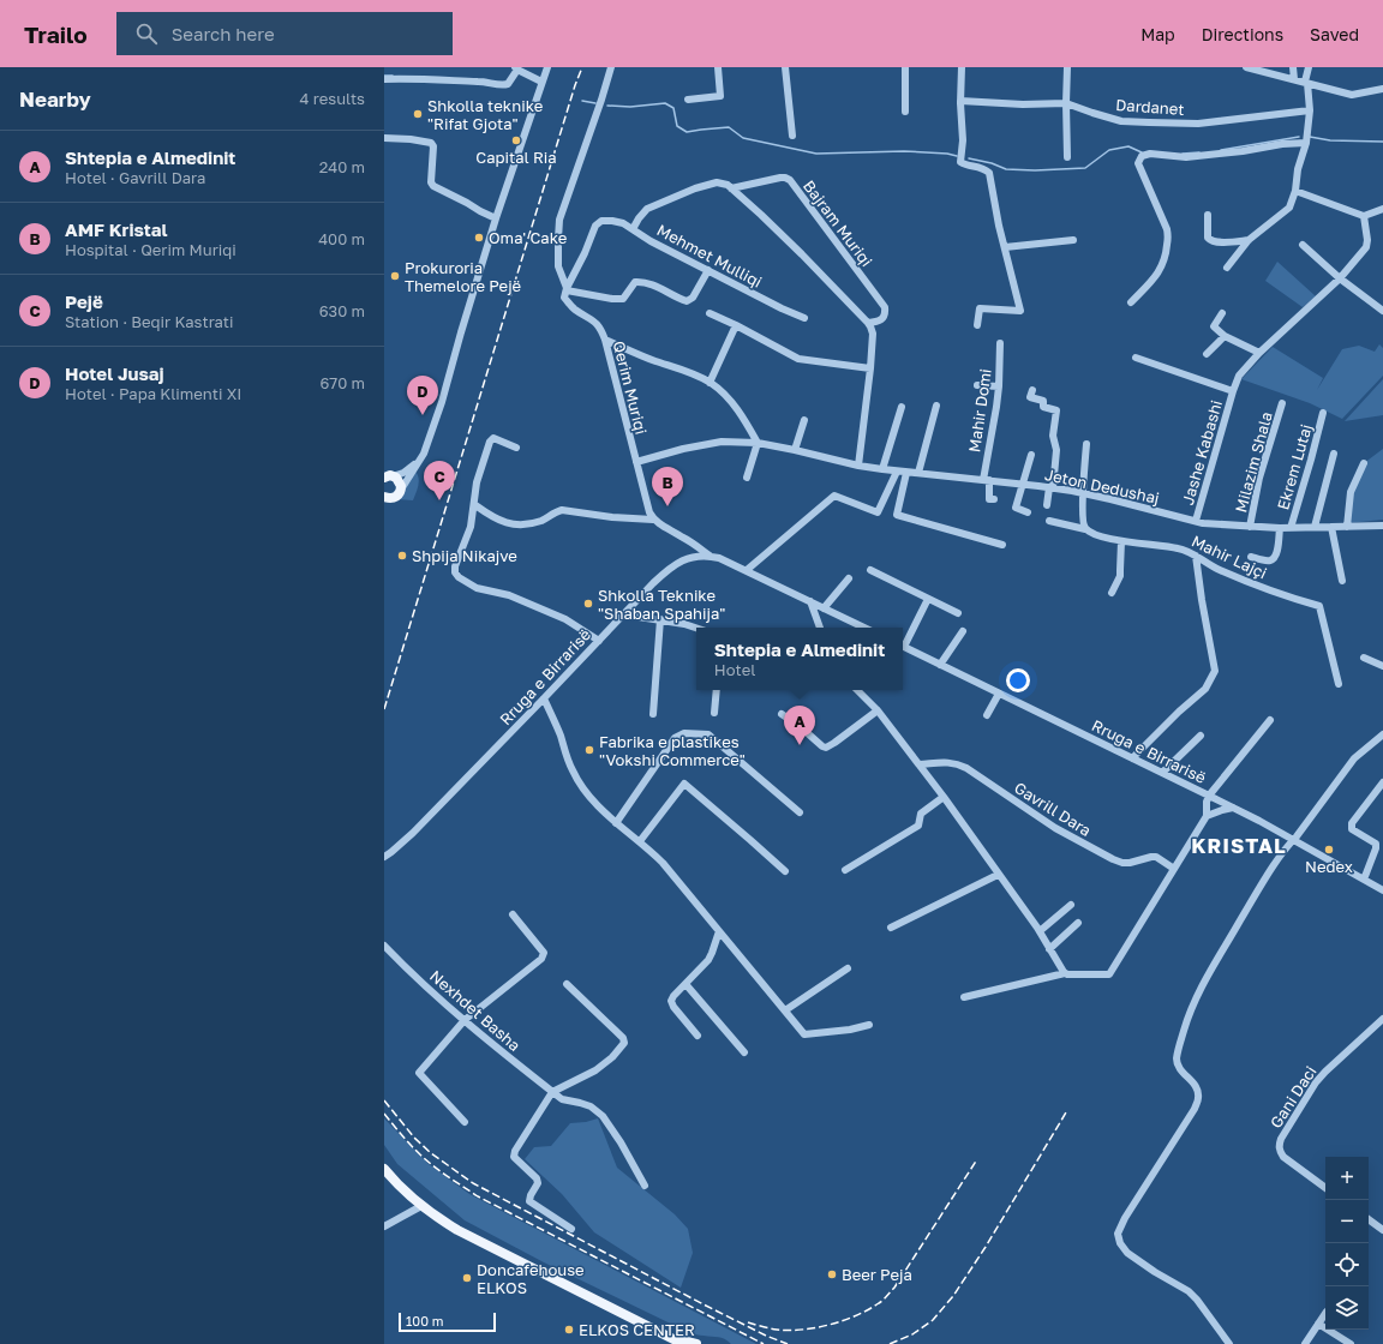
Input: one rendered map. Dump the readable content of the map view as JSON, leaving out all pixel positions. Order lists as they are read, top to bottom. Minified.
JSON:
{"streets":{"street":["Dardanet","Bajram Muriqi","Mehmet Mulliqi","Qerim Muriqi","Mahir Domi","Jashe Kabashi","Milazim Shala","Ekrem Lutaj","Jeton Dedushaj","Mahir Lajçi","Rruga e Birrarisë","Gavrill Dara","Nexhdet Basha","Gani Daci"]},"crossings":[["Bajram Muriqi","Mehmet Mulliqi"],["Mehmet Mulliqi","Qerim Muriqi"],["Qerim Muriqi","Jeton Dedushaj"],["Mahir Domi","Jeton Dedushaj"],["Jashe Kabashi","Jeton Dedushaj"],["Milazim Shala","Jeton Dedushaj"],["Ekrem Lutaj","Jeton Dedushaj"]],"districts":["KRISTAL"],"places":["Shkolla teknike \"Rifat Gjota\"","Capital Ria","Oma' Cake","Prokuroria Themelore Pejë","Shpija Nikajve","Shkolla Teknike \"Shaban Spahija\"","Fabrika e plastikes \"Vokshi Commerce\"","Nedex","Beer Peja","Doncafehouse ELKOS","ELKOS CENTER"],"scale_bar":"100 m","page":{"header":"Trailo","search":"Search here","nav":["Map","Directions","Saved"],"heading":["Nearby","4 results"],"list":[{"mark":"A","name":"Shtepia e Almedinit","note":"Hotel · Gavrill Dara","value":"240 m"},{"mark":"B","name":"AMF Kristal","note":"Hospital · Qerim Muriqi","value":"400 m"},{"mark":"C","name":"Pejë","note":"Station · Beqir Kastrati","value":"630 m"},{"mark":"D","name":"Hotel Jusaj","note":"Hotel · Papa Klimenti XI","value":"670 m"}],"pins":["D","C","B","A"],"popup":["Shtepia e Almedinit","Hotel"],"map_buttons":["+","−"],"scale":"100 m"}}
